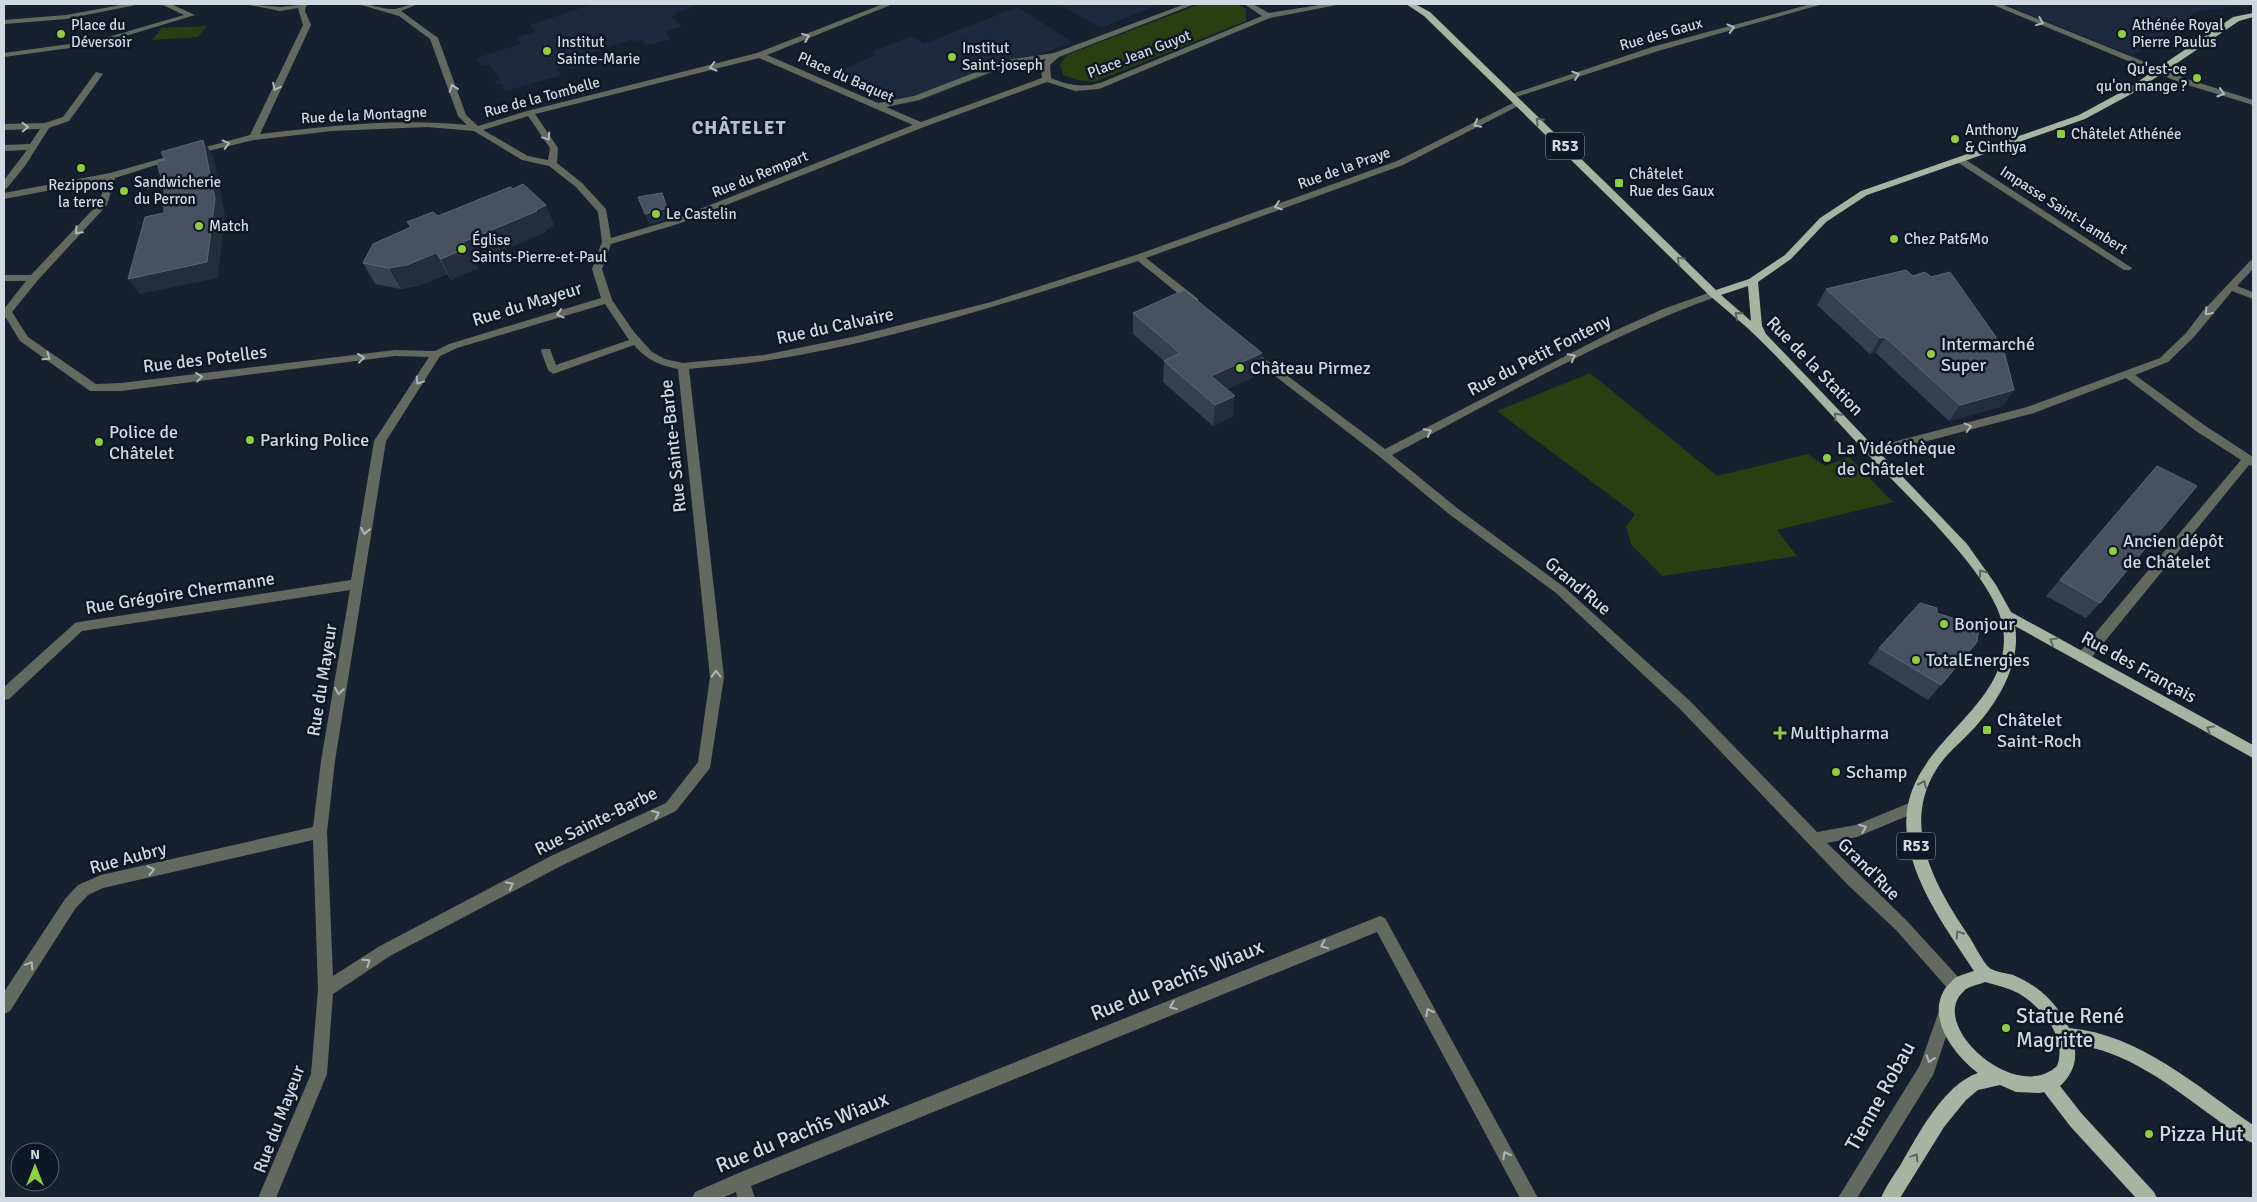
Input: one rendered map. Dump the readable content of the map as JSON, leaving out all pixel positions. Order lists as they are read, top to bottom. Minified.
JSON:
{"streets":{"main road":["R53","Rue de la Station","Rue des Français"],"street":["Rue des Gaux","Place Jean Guyot","Place du Baquet","Rue de la Tombelle","Rue de la Montagne","Rue de la Praye","Rue du Rempart","Impasse Saint-Lambert","Rue du Mayeur","Rue du Calvaire","Rue du Petit Fonteny","Rue des Potelles","Rue Sainte-Barbe","Grand'Rue","Rue Grégoire Chermanne","Rue Aubry","Rue du Pachîs Wiaux","Tienne Robau"]},"crossings":[["Rue des Gaux","Rue de la Station"],["Place Jean Guyot","Place du Baquet"],["Place Jean Guyot","Rue du Rempart"],["Place du Baquet","Rue de la Tombelle"],["Place du Baquet","Rue du Rempart"],["Rue de la Tombelle","Rue de la Montagne"],["Rue de la Praye","Rue du Calvaire"],["Rue de la Praye","Rue de la Station"],["Rue du Rempart","Rue du Calvaire"],["Rue du Mayeur","Rue du Calvaire"],["Rue du Mayeur","Rue des Potelles"],["Rue du Mayeur","Rue Sainte-Barbe"],["Rue du Mayeur","Rue Grégoire Chermanne"],["Rue du Mayeur","Rue Aubry"],["Rue du Calvaire","Rue Sainte-Barbe"],["Rue du Petit Fonteny","Rue de la Station"],["Rue du Petit Fonteny","Grand'Rue"],["Rue de la Station","Grand'Rue"],["Rue de la Station","Rue des Français"],["Rue de la Station","Tienne Robau"],["Grand'Rue","Tienne Robau"]],"one_way":["Rue des Gaux","Rue de la Praye","Rue du Mayeur","Rue du Petit Fonteny","Rue des Potelles","Rue de la Station","Rue Sainte-Barbe","Rue des Français","Rue Aubry","Tienne Robau"],"districts":["CHÂTELET"],"places":{"other":["Place du Déversoir","Athénée Royal Pierre Paulus","Institut Sainte-Marie","Institut Saint-joseph","Qu'est-ce qu'on mange ?","Anthony & Cinthya","Rezippons la terre","Sandwicherie du Perron","Le Castelin","Match","Chez Pat&Mo","Église Saints-Pierre-et-Paul","Intermarché Super","Château Pirmez","Parking Police","Police de Châtelet","La Vidéothèque de Châtelet","Ancien dépôt de Châtelet","Bonjour","TotalEnergies","Schamp","Statue René Magritte","Pizza Hut"],"transit":["Châtelet Athénée","Châtelet Rue des Gaux","Châtelet Saint-Roch"],"health":["Multipharma"]},"north":"top"}
